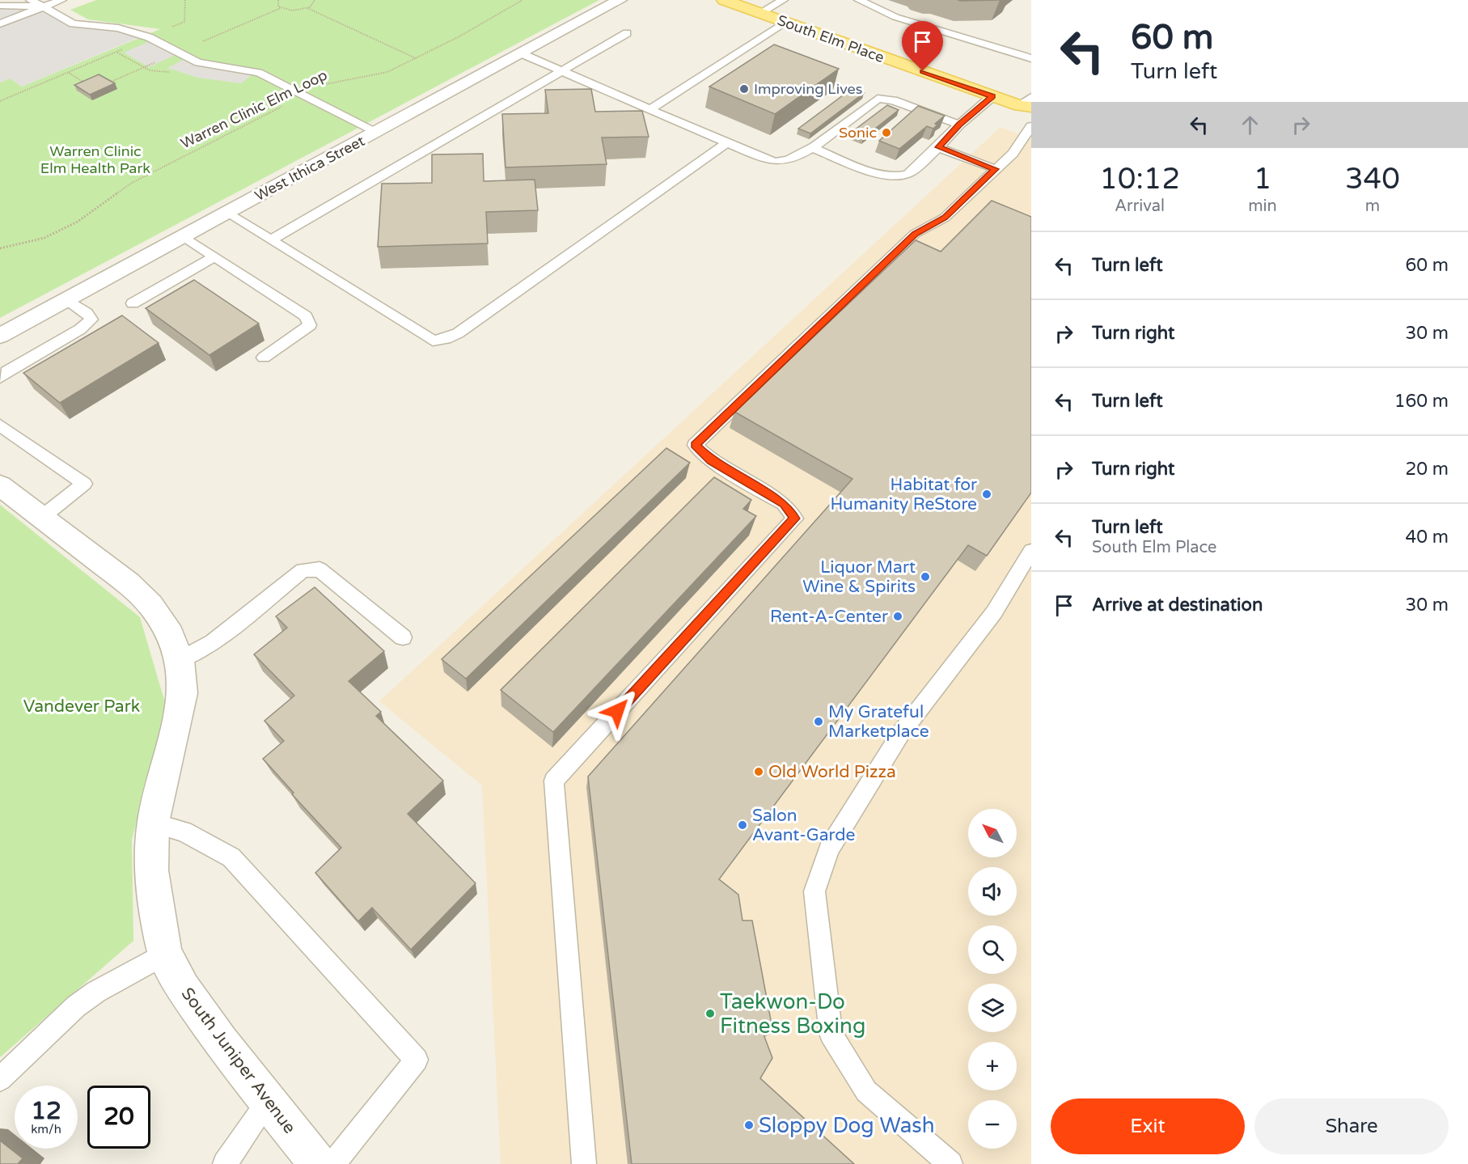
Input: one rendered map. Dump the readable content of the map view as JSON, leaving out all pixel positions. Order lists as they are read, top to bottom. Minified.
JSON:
{"streets":{"main road":["South Elm Place"],"street":["West Ithica Street","South Juniper Avenue"],"path":["Warren Clinic Elm Loop"]},"parks":["Warren Clinic Elm Health Park","Vandever Park"],"places":["Improving Lives","Sonic","Habitat for Humanity ReStore","Liquor Mart Wine & Spirits","Rent-A-Center","My Grateful Marketplace","Old World Pizza","Salon Avant-Garde","Taekwon-Do Fitness Boxing","Sloppy Dog Wash"],"north":"top left","page":{"turn":["60 m","Turn left"],"eta":["10:12","Arrival","1","min","340","m"],"list":[{"name":"Turn left","value":"60 m"},{"name":"Turn right","value":"30 m"},{"name":"Turn left","value":"160 m"},{"name":"Turn right","value":"20 m"},{"name":"Turn left","note":"South Elm Place","value":"40 m"},{"name":"Arrive at destination","value":"30 m"}],"map_buttons":["+","−"],"speed":"12 km/h","limit":"20","buttons":["Exit","Share"]}}
